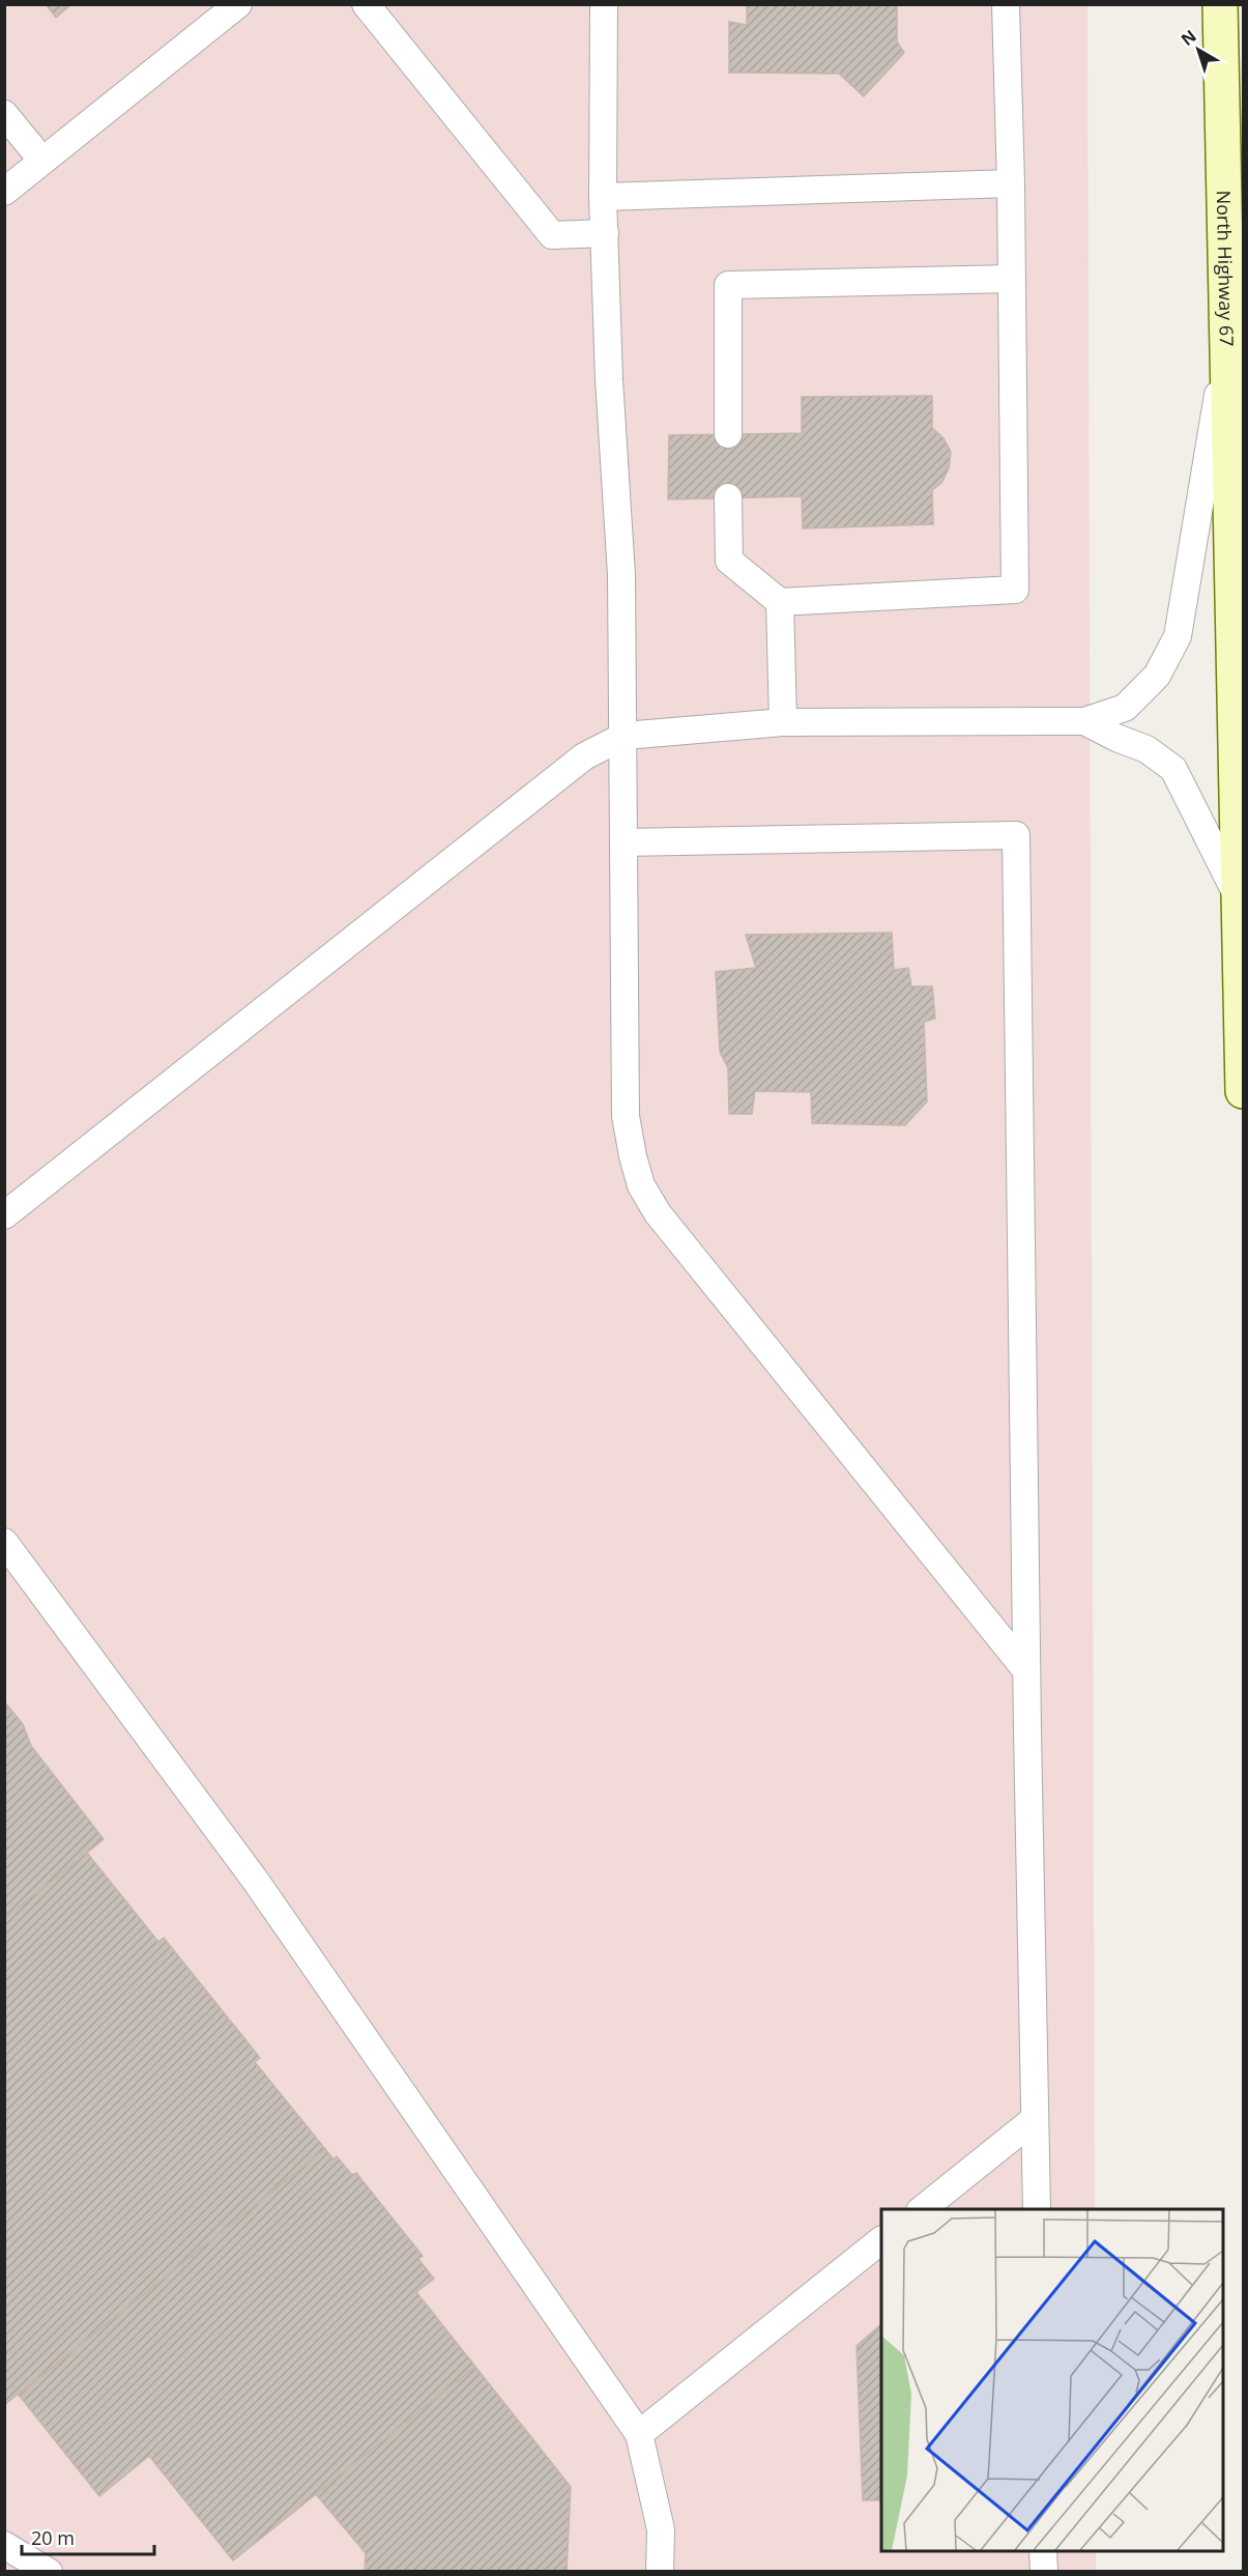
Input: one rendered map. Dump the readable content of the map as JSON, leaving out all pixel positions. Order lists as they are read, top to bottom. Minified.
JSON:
{"streets":{"main road":["North Highway 67"]},"scale_bar":"20 m","north":"top left"}
